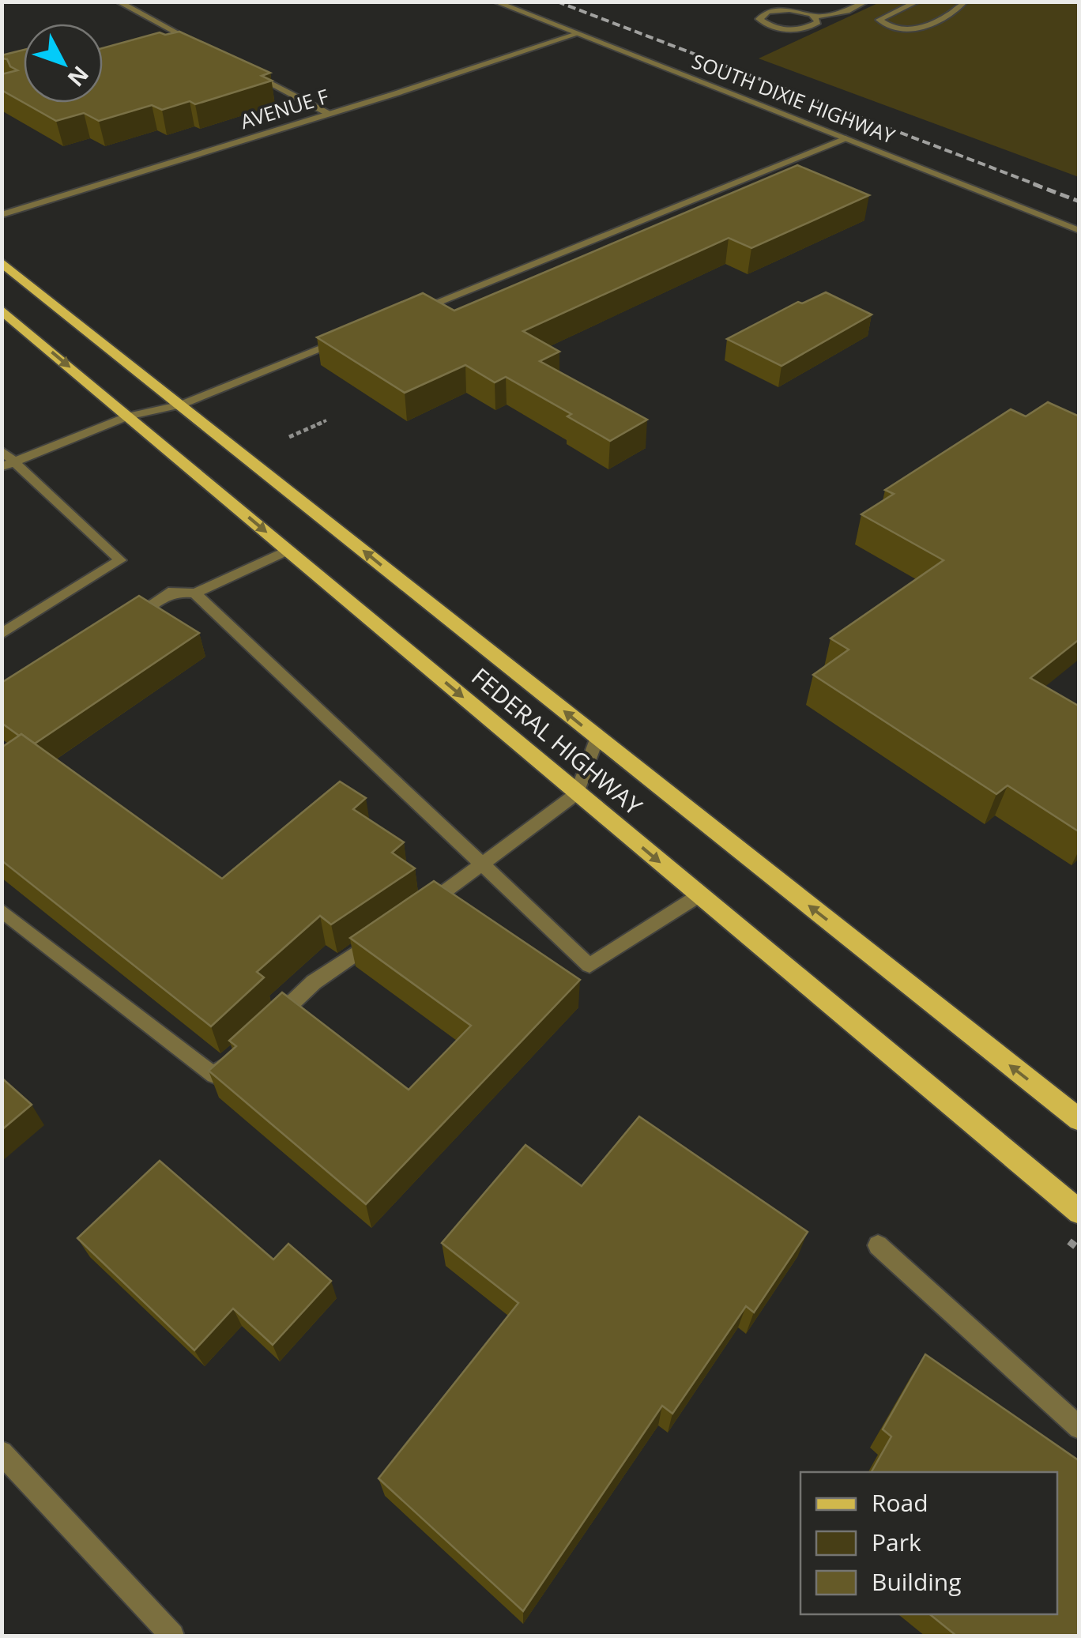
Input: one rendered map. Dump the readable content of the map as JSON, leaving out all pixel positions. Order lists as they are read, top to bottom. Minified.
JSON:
{"streets":{"main road":["FEDERAL HIGHWAY"],"street":["SOUTH DIXIE HIGHWAY","AVENUE F"]},"crossings":[["SOUTH DIXIE HIGHWAY","AVENUE F"]],"legend":["Road","Park","Building"],"north":"bottom right"}
